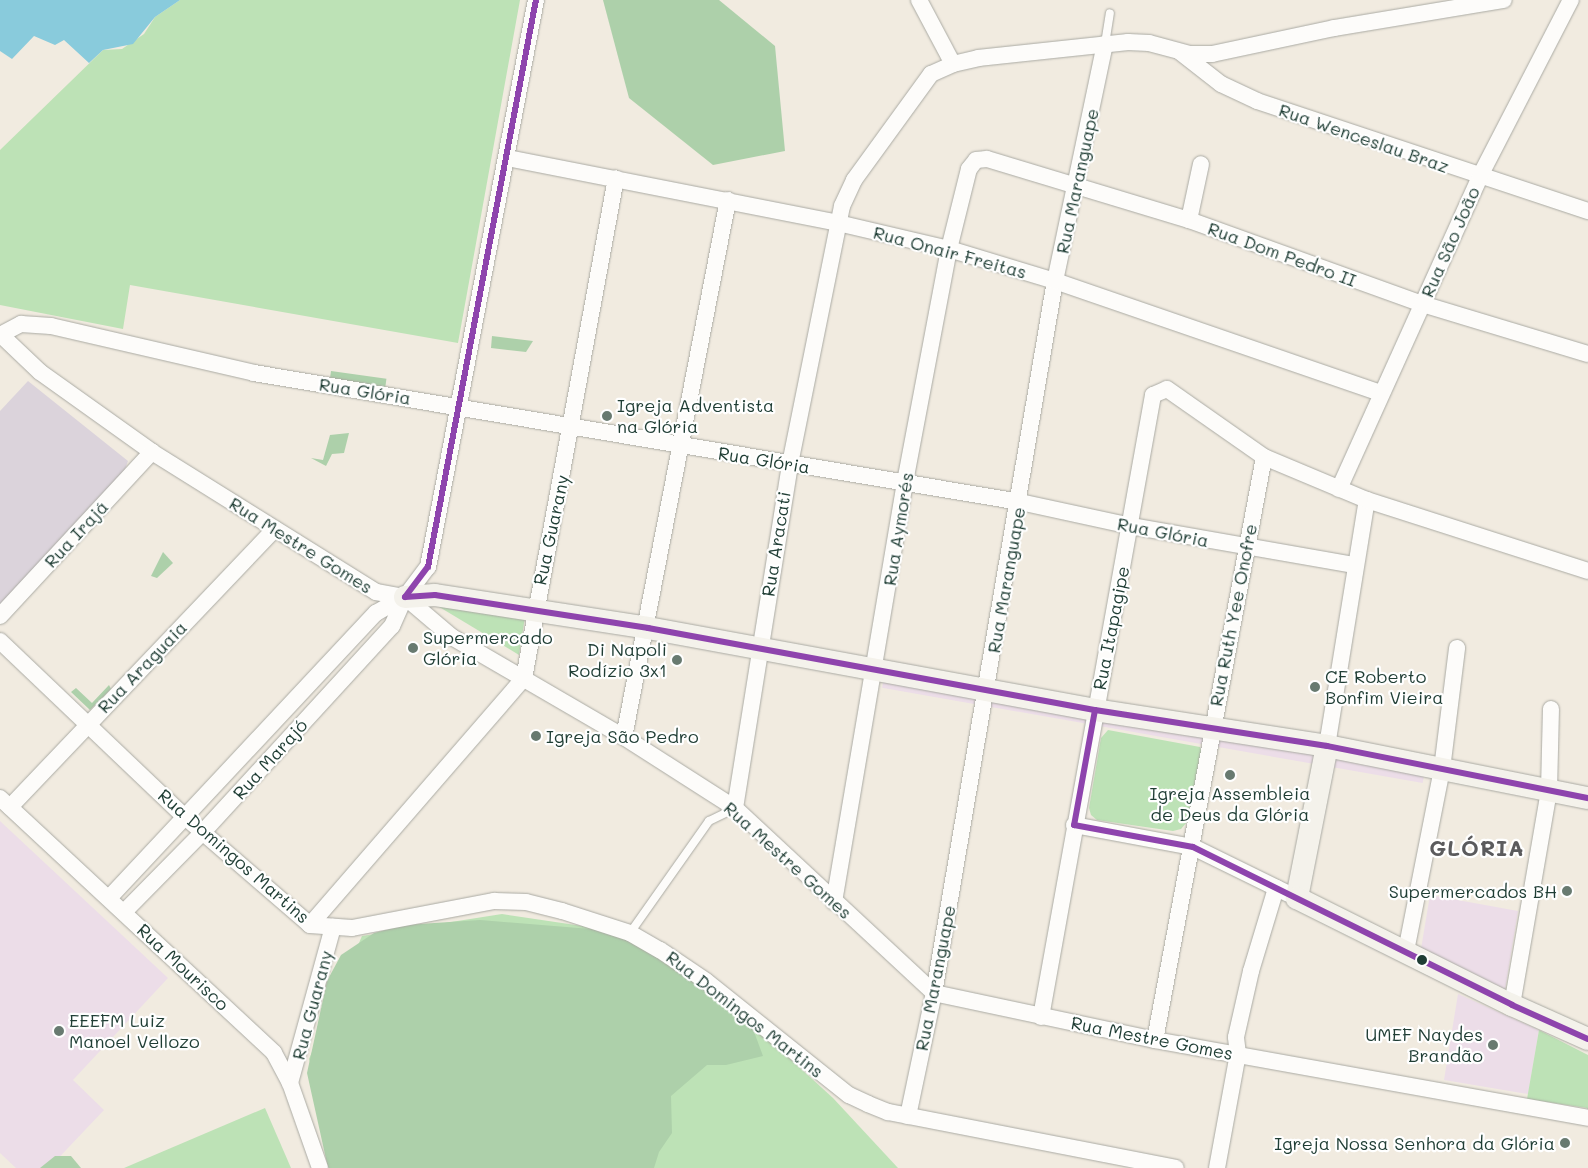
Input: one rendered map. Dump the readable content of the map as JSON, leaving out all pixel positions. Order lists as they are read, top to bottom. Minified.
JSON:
{"streets":{"street":["Rua Wenceslau Braz","Rua Maranguape","Rua São João","Rua Onair Freitas","Rua Dom Pedro II","Rua Glória","Rua Aymorés","Rua Guarany","Rua Irajá","Rua Aracati","Rua Mestre Gomes","Rua Ruth Yee Onofre","Rua Itapagipe","Rua Araguaia","Rua Marajó","Rua Domingos Martins","Rua Mourisco"]},"crossings":[["Rua Wenceslau Braz","Rua São João"],["Rua Wenceslau Braz","Rua Aracati"],["Rua Maranguape","Rua Onair Freitas"],["Rua Maranguape","Rua Dom Pedro II"],["Rua Maranguape","Rua Glória"],["Rua Maranguape","Rua Aracati"],["Rua Maranguape","Rua Mestre Gomes"],["Rua Maranguape","Rua Domingos Martins"],["Rua São João","Rua Onair Freitas"],["Rua São João","Rua Dom Pedro II"],["Rua Onair Freitas","Rua Aymorés"],["Rua Onair Freitas","Rua Guarany"],["Rua Onair Freitas","Rua Aracati"],["Rua Onair Freitas","Rua Marajó"],["Rua Dom Pedro II","Rua Aymorés"],["Rua Glória","Rua Aymorés"],["Rua Glória","Rua Guarany"],["Rua Glória","Rua Aracati"],["Rua Glória","Rua Mestre Gomes"],["Rua Glória","Rua Ruth Yee Onofre"],["Rua Glória","Rua Itapagipe"],["Rua Glória","Rua Marajó"],["Rua Aymorés","Rua Mestre Gomes"],["Rua Guarany","Rua Mestre Gomes"],["Rua Guarany","Rua Domingos Martins"],["Rua Guarany","Rua Mourisco"],["Rua Irajá","Rua Mestre Gomes"],["Rua Aracati","Rua Mestre Gomes"],["Rua Mestre Gomes","Rua Ruth Yee Onofre"],["Rua Mestre Gomes","Rua Itapagipe"],["Rua Mestre Gomes","Rua Araguaia"],["Rua Mestre Gomes","Rua Marajó"],["Rua Ruth Yee Onofre","Rua Itapagipe"],["Rua Araguaia","Rua Domingos Martins"],["Rua Araguaia","Rua Mourisco"],["Rua Marajó","Rua Domingos Martins"],["Rua Marajó","Rua Mourisco"]],"districts":["GLÓRIA"],"places":["Igreja Adventista na Glória","Supermercado Glória","Di Napoli Rodízio 3x1","CE Roberto Bonfim Vieira","Igreja São Pedro","Igreja Assembleia de Deus da Glória","Supermercados BH","EEEFM Luiz Manoel Vellozo","UMEF Naydes Brandão","Igreja Nossa Senhora da Glória"]}
